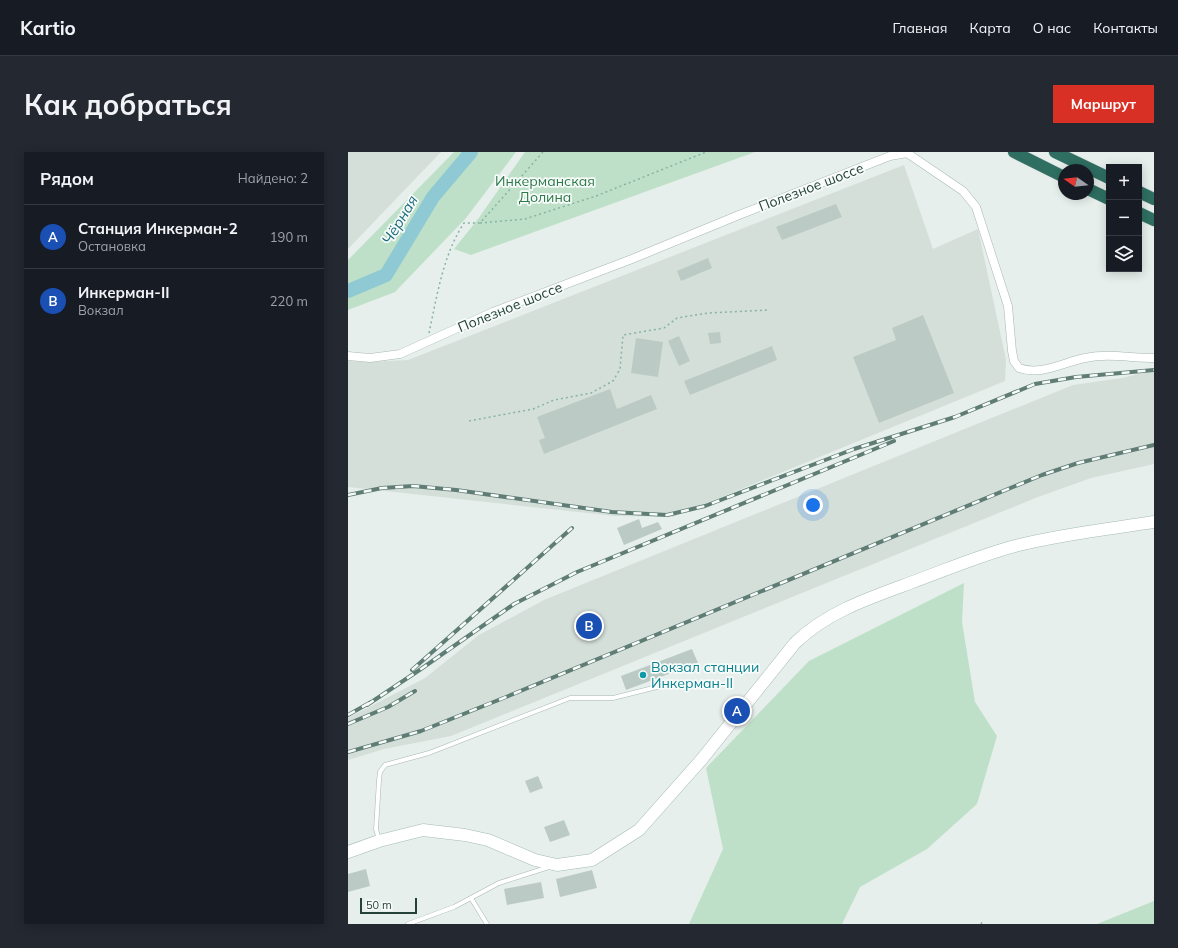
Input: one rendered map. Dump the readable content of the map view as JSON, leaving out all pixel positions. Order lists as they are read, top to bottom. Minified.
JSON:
{"streets":{"street":["Полезное шоссе"]},"water":["Чёрная"],"parks":["Инкерманская Долина"],"places":["Вокзал станции Инкерман-II"],"scale_bar":"50 m","north":"left","page":{"header":"Kartio","nav":["Главная","Карта","О нас","Контакты"],"buttons":"Маршрут","title":"Как добраться","heading":["Рядом","Найдено: 2"],"map_buttons":["+","−"],"list":[{"mark":"A","name":"Станция Инкерман-2","note":"Остановка","value":"190 m"},{"mark":"B","name":"Инкерман-II","note":"Вокзал","value":"220 m"}],"pins":["B","A"],"scale":"50 m"}}
